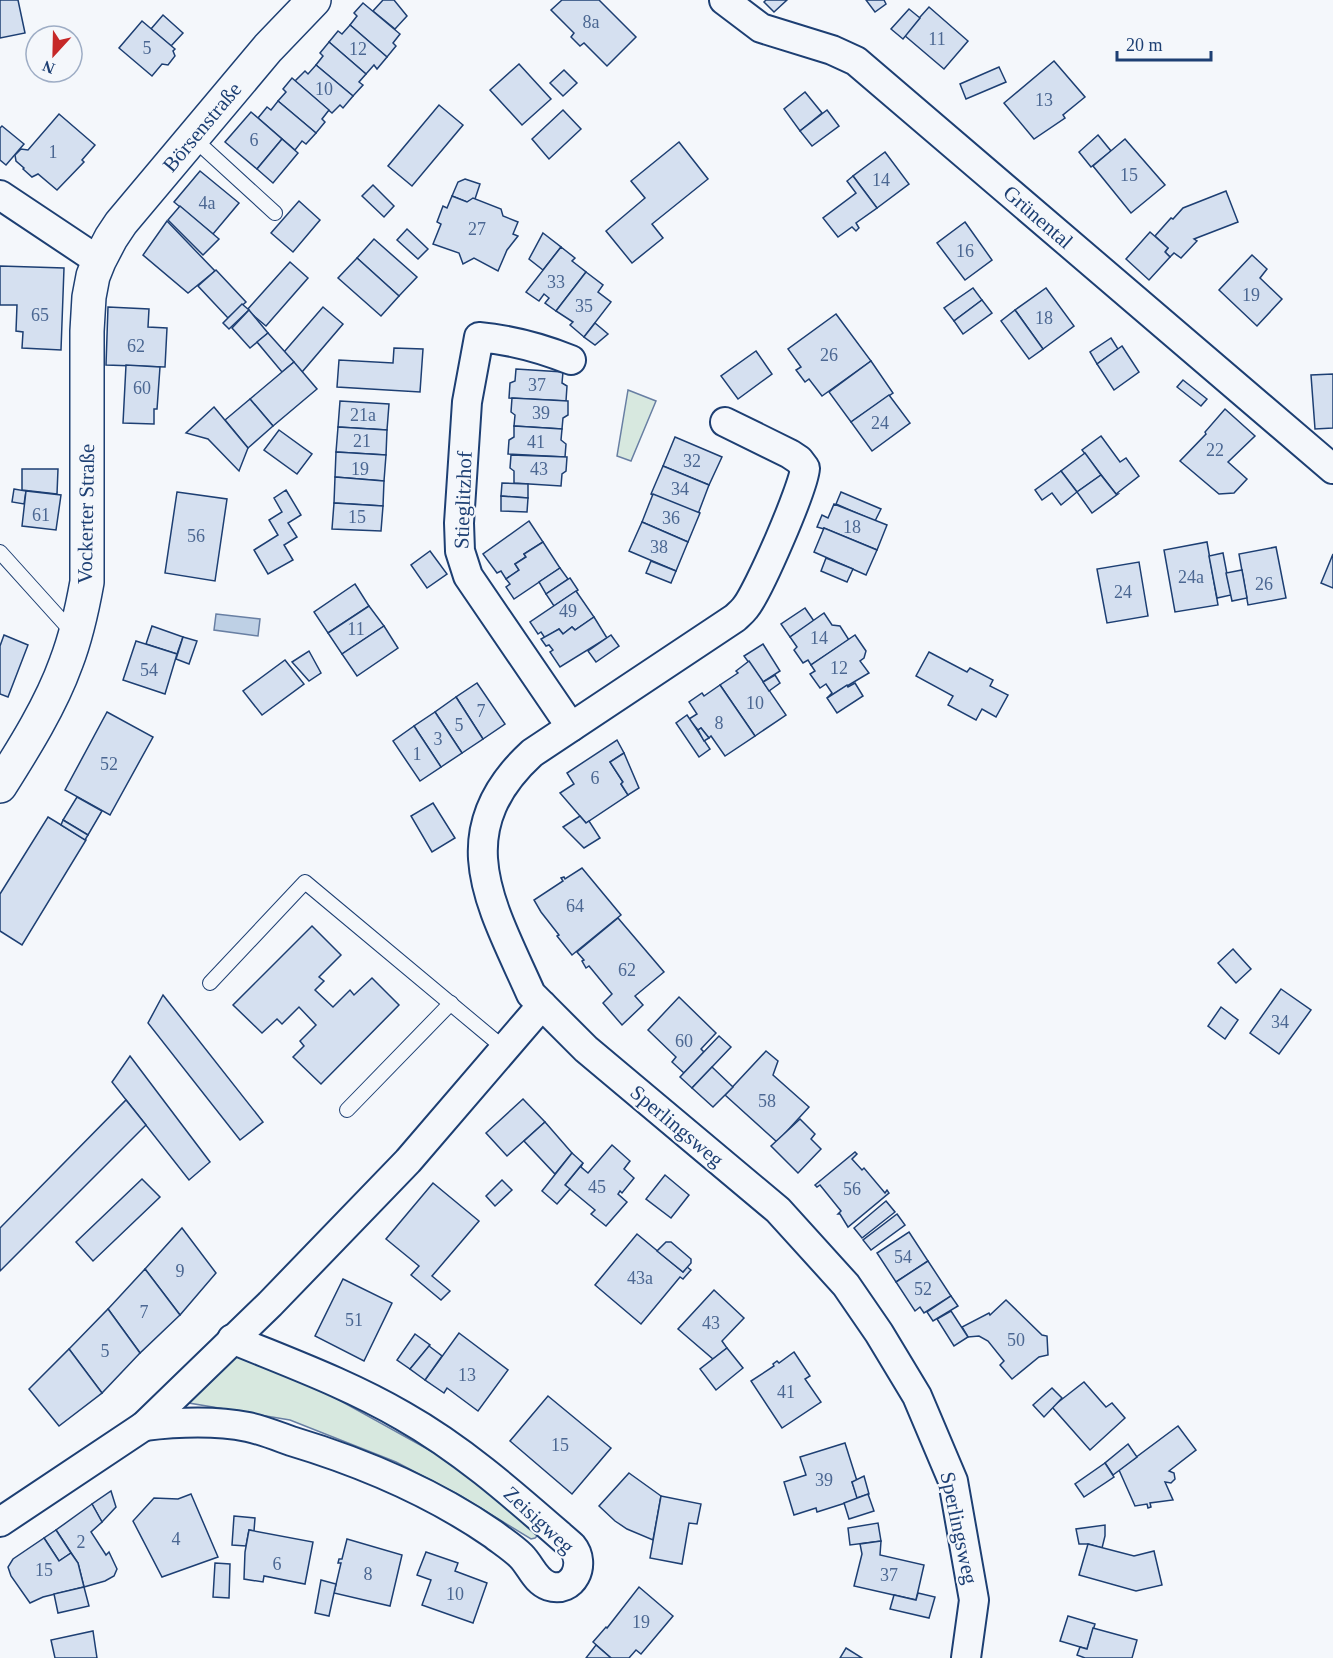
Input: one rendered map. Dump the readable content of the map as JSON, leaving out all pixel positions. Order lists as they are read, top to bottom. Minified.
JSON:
{"streets":{"street":["Börsenstraße","Grünental","Stieglitzhof","Vockerter Straße","Sperlingsweg","Zeisigweg"]},"crossings":[["Börsenstraße","Vockerter Straße"]],"house_numbers":["8a","11","5","12","10","13","6","1","15","14","4a","27","16","33","19","35","65","18","62","26","37","60","39","21a","24","21","41","22","32","19","43","34","61","15","36","18","56","38","24a","26","24","49","11","14","12","54","10","7","8","5","3","1","52","6","64","62","34","60","58","45","56","54","9","43a","52","7","51","43","50","5","13","41","15","39","4","2","6","15","8","37","10","19"],"scale_bar":"20 m","north":"bottom"}
